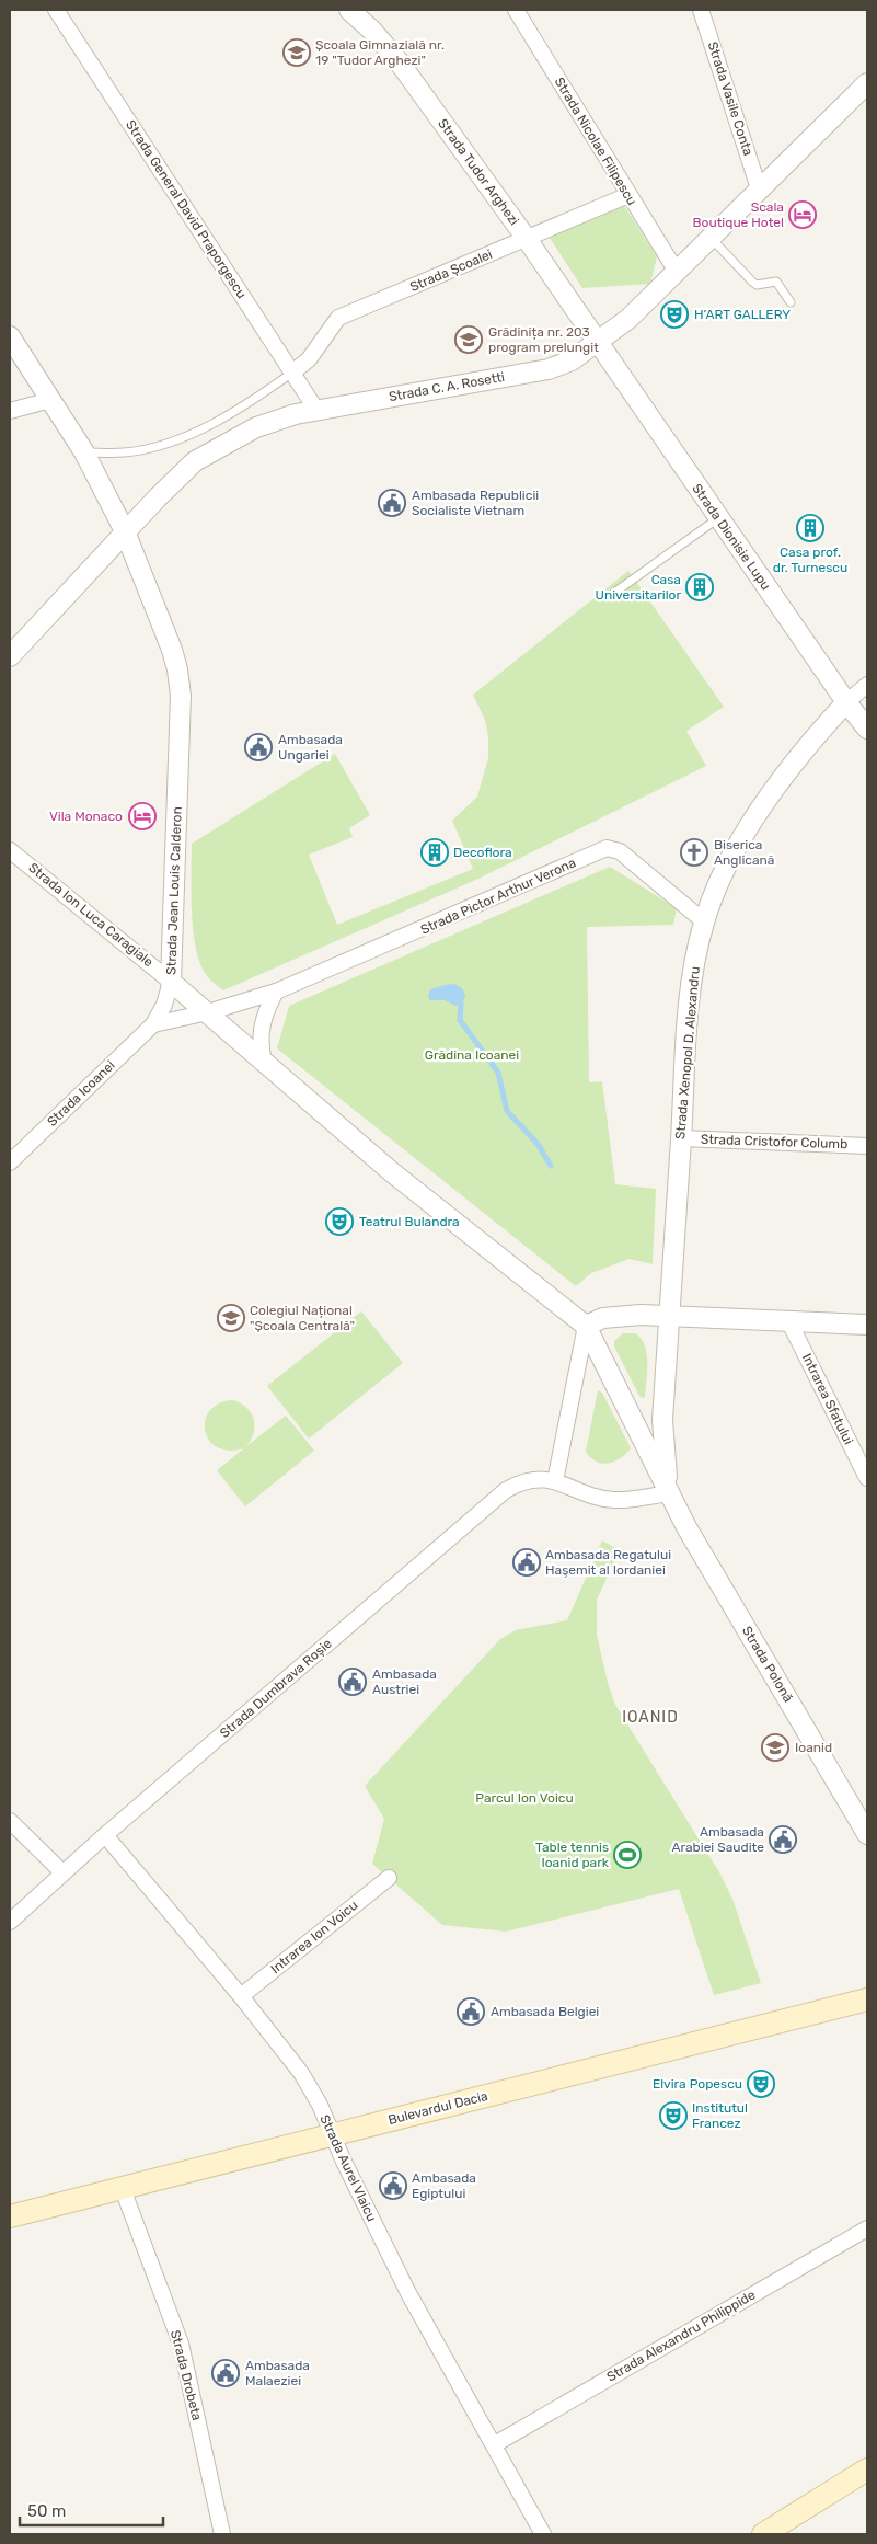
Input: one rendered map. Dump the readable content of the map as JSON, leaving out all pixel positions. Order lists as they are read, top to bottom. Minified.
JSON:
{"streets":{"main road":["Bulevardul Dacia"],"street":["Strada Vasile Conta","Strada Nicolae Filipescu","Strada Tudor Arghezi","Strada General David Praporgescu","Strada Școalei","Strada C. A. Rosetti","Strada Dionisie Lupu","Strada Jean Louis Calderon","Strada Pictor Arthur Verona","Strada Ion Luca Caragiale","Strada Xenopol D. Alexandru","Strada Icoanei","Strada Cristofor Columb","Intrarea Sfatului","Strada Polonă","Strada Dumbrava Roșie","Intrarea Ion Voicu","Strada Aurel Vlaicu","Strada Alexandru Philippide","Strada Drobeta"]},"crossings":[["Strada Vasile Conta","Strada C. A. Rosetti"],["Strada Nicolae Filipescu","Strada Școalei"],["Strada Nicolae Filipescu","Strada C. A. Rosetti"],["Strada Tudor Arghezi","Strada Școalei"],["Strada Tudor Arghezi","Strada C. A. Rosetti"],["Strada Tudor Arghezi","Strada Dionisie Lupu"],["Strada General David Praporgescu","Strada Școalei"],["Strada General David Praporgescu","Strada C. A. Rosetti"],["Strada C. A. Rosetti","Strada Dionisie Lupu"],["Strada C. A. Rosetti","Strada Jean Louis Calderon"],["Strada Dionisie Lupu","Strada Xenopol D. Alexandru"],["Strada Jean Louis Calderon","Strada Pictor Arthur Verona"],["Strada Jean Louis Calderon","Strada Ion Luca Caragiale"],["Strada Jean Louis Calderon","Strada Icoanei"],["Strada Jean Louis Calderon","Strada Polonă"],["Strada Pictor Arthur Verona","Strada Xenopol D. Alexandru"],["Strada Ion Luca Caragiale","Strada Icoanei"],["Strada Xenopol D. Alexandru","Strada Cristofor Columb"],["Strada Xenopol D. Alexandru","Strada Polonă"],["Strada Xenopol D. Alexandru","Strada Dumbrava Roșie"],["Strada Polonă","Strada Dumbrava Roșie"],["Strada Dumbrava Roșie","Strada Aurel Vlaicu"],["Intrarea Ion Voicu","Strada Aurel Vlaicu"],["Bulevardul Dacia","Strada Aurel Vlaicu"],["Bulevardul Dacia","Strada Drobeta"],["Strada Aurel Vlaicu","Strada Alexandru Philippide"]],"districts":["IOANID"],"parks":["Grădina Icoanei","Parcul Ion Voicu"],"places":{"school or university":["Școala Gimnazială nr. 19 \"Tudor Arghezi\"","Grădinița nr. 203 program prelungit","Colegiul Național \"Școala Centrală\"","Ioanid"],"hotel":["Scala Boutique Hotel","Vila Monaco"],"theatre":["H’ART GALLERY","Teatrul Bulandra","Elvira Popescu","Institutul Francez"],"public building":["Ambasada Republicii Socialiste Vietnam","Ambasada Ungariei","Ambasada Regatului Haşemit al Iordaniei","Ambasada Austriei","Ambasada Arabiei Saudite","Ambasada Belgiei","Ambasada Egiptului","Ambasada Malaeziei"],"building":["Casa prof. dr. Turnescu","Casa Universitarilor","Decoflora"],"church":["Biserica Anglicană"],"sports":["Table tennis Ioanid park"]},"scale_bar":"50 m"}
